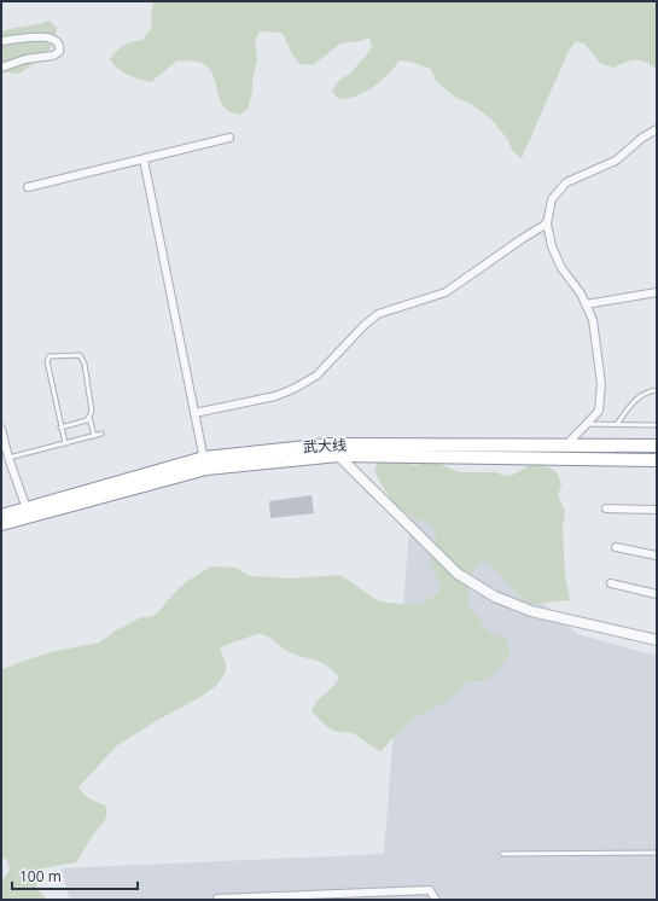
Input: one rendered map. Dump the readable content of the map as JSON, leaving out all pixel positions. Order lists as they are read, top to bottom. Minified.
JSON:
{"streets":{"highway":["武大线"]},"scale_bar":"100 m"}
